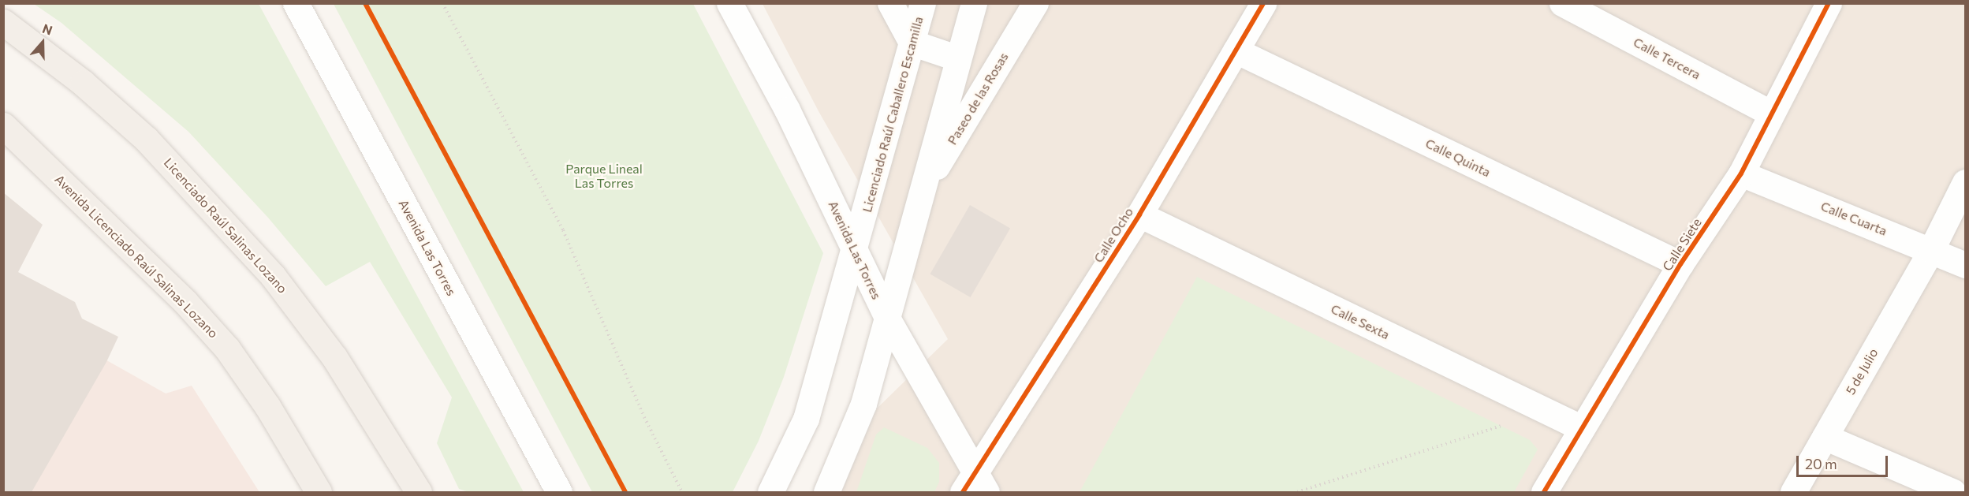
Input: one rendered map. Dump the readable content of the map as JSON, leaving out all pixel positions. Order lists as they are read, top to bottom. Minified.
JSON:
{"streets":{"main road":["Licenciado Raúl Salinas Lozano","Avenida Licenciado Raúl Salinas Lozano"],"street":["Calle Tercera","Paseo de las Rosas","Licenciado Raúl Caballero Escamilla","Calle Quinta","Calle Cuarta","Calle Ocho","Calle Siete","Avenida Las Torres","Calle Sexta","5 de Julio"]},"crossings":[["Calle Tercera","Calle Siete"],["Licenciado Raúl Caballero Escamilla","Avenida Las Torres"],["Calle Quinta","Calle Ocho"],["Calle Quinta","Calle Siete"],["Calle Cuarta","Calle Siete"],["Calle Cuarta","5 de Julio"],["Calle Ocho","Avenida Las Torres"],["Calle Ocho","Calle Sexta"],["Calle Siete","Calle Sexta"]],"parks":["Parque Lineal Las Torres"],"scale_bar":"20 m","north":"top"}
